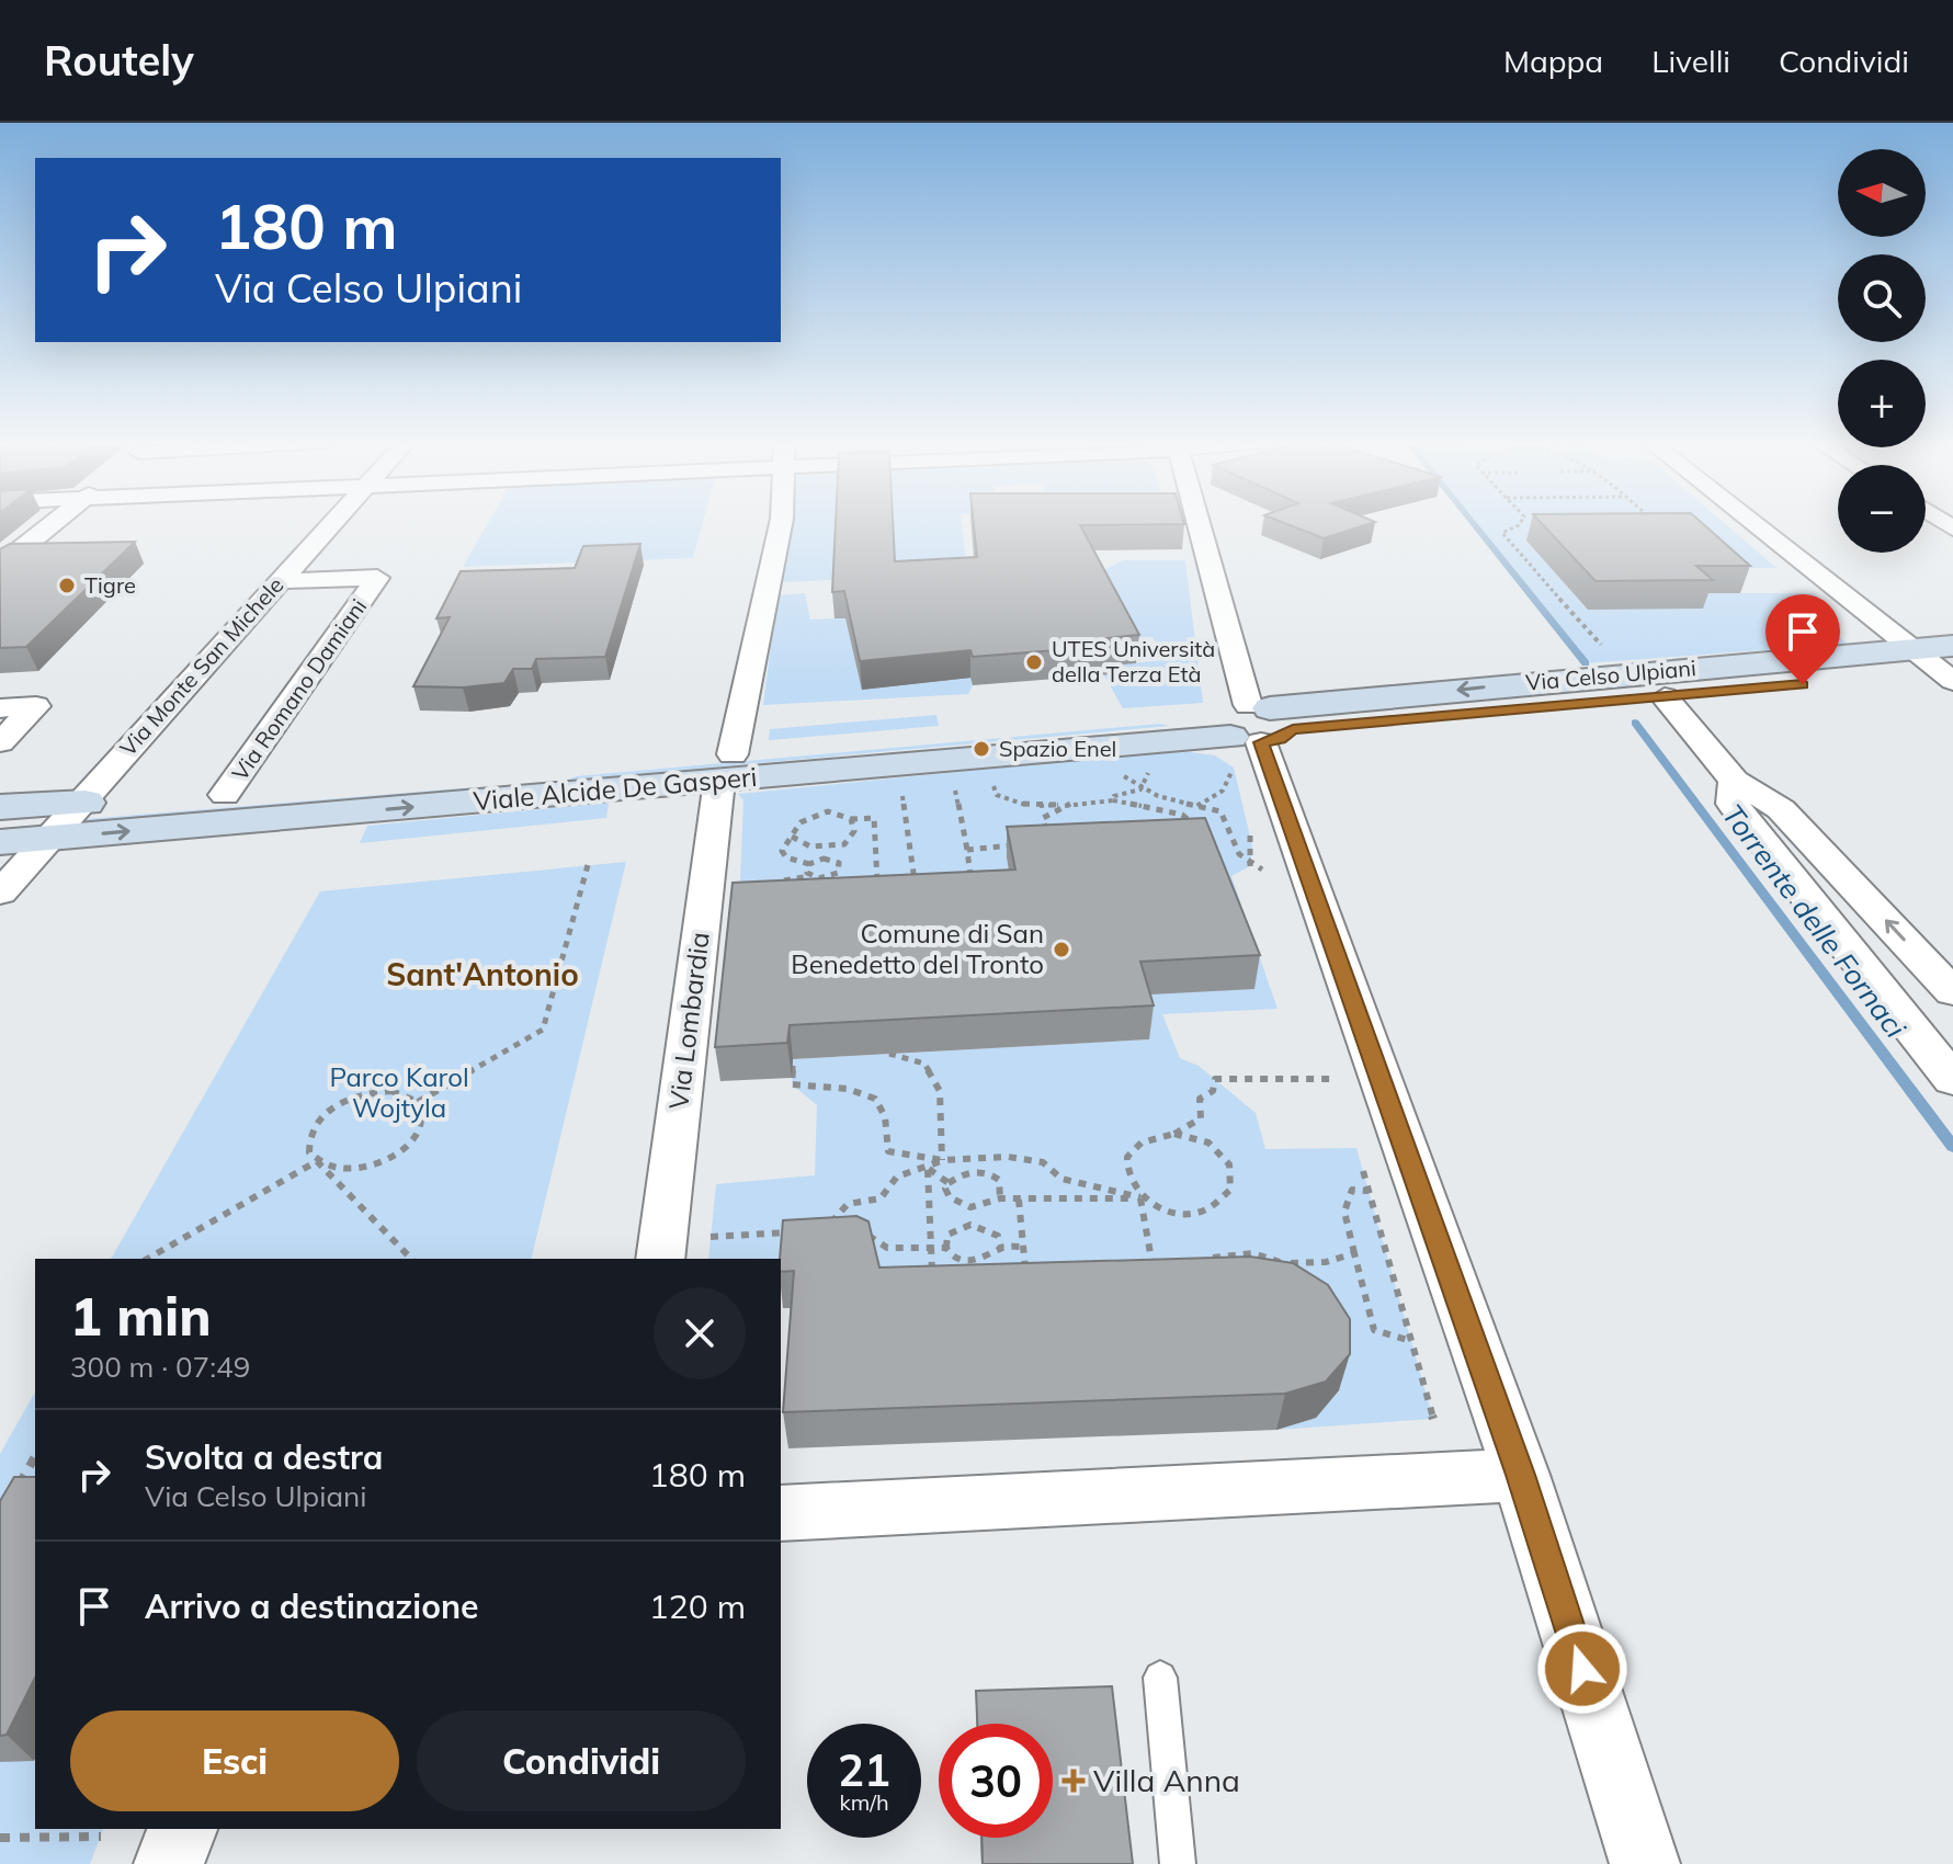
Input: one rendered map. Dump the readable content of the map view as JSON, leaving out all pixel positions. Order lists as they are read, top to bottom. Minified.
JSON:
{"streets":{"street":["Via Monte San Michele","Via Celso Ulpiani","Via Romano Damiani","Viale Alcide De Gasperi","Via Lombardia"]},"crossings":[["Via Monte San Michele","Via Romano Damiani"],["Via Monte San Michele","Viale Alcide De Gasperi"],["Via Celso Ulpiani","Viale Alcide De Gasperi"],["Via Romano Damiani","Viale Alcide De Gasperi"],["Viale Alcide De Gasperi","Via Lombardia"]],"districts":["Sant'Antonio"],"water":["Torrente delle Fornaci"],"parks":["Parco Karol Wojtyla"],"places":{"other":["Tigre","UTES Università della Terza Età","Spazio Enel","Comune di San Benedetto del Tronto"],"health":["Villa Anna"]},"north":"left","page":{"header":"Routely","nav":["Mappa","Livelli","Condividi"],"map_buttons":["+","−"],"turn":["180 m","Via Celso Ulpiani"],"heading":["1 min","300 m · 07:49"],"list":[{"name":"Svolta a destra","note":"Via Celso Ulpiani","value":"180 m"},{"name":"Arrivo a destinazione","value":"120 m"}],"buttons":["Esci","Condividi"],"speed":"21 km/h","limit":"30"}}
